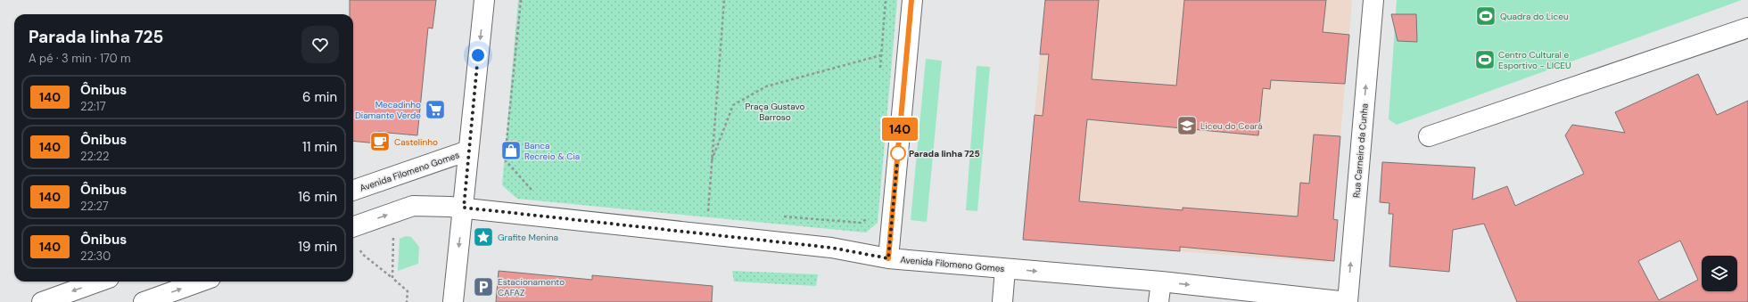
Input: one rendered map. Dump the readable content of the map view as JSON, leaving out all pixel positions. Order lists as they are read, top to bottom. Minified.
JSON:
{"streets":{"street":["Rua Carneiro da Cunha","Avenida Filomeno Gomes"]},"crossings":[["Rua Carneiro da Cunha","Avenida Filomeno Gomes"]],"one_way":["Rua Carneiro da Cunha","Avenida Filomeno Gomes"],"parks":["Praça Gustavo Barroso"],"places":{"sports":["Quadra do Liceu","Centro Cultural e Esportivo - LICEU"],"supermarket":["Mecadinho Diamante Verde"],"school or university":["Liceu do Ceará"],"cafe":["Castelinho"],"shop":["Banca Recreio & Cia"],"other":["Parada linha 725"],"place":["Grafite Menina"],"parking":["Estacionamento CAFAZ"]},"lines":["bus line 140"],"page":{"on_map":"140","heading":["Parada linha 725","A pé · 3 min · 170 m"],"list":[{"mark":"140","name":"Ônibus","note":"22:17","value":"6 min"},{"mark":"140","name":"Ônibus","note":"22:22","value":"11 min"},{"mark":"140","name":"Ônibus","note":"22:27","value":"16 min"},{"mark":"140","name":"Ônibus","note":"22:30","value":"19 min"}]}}
